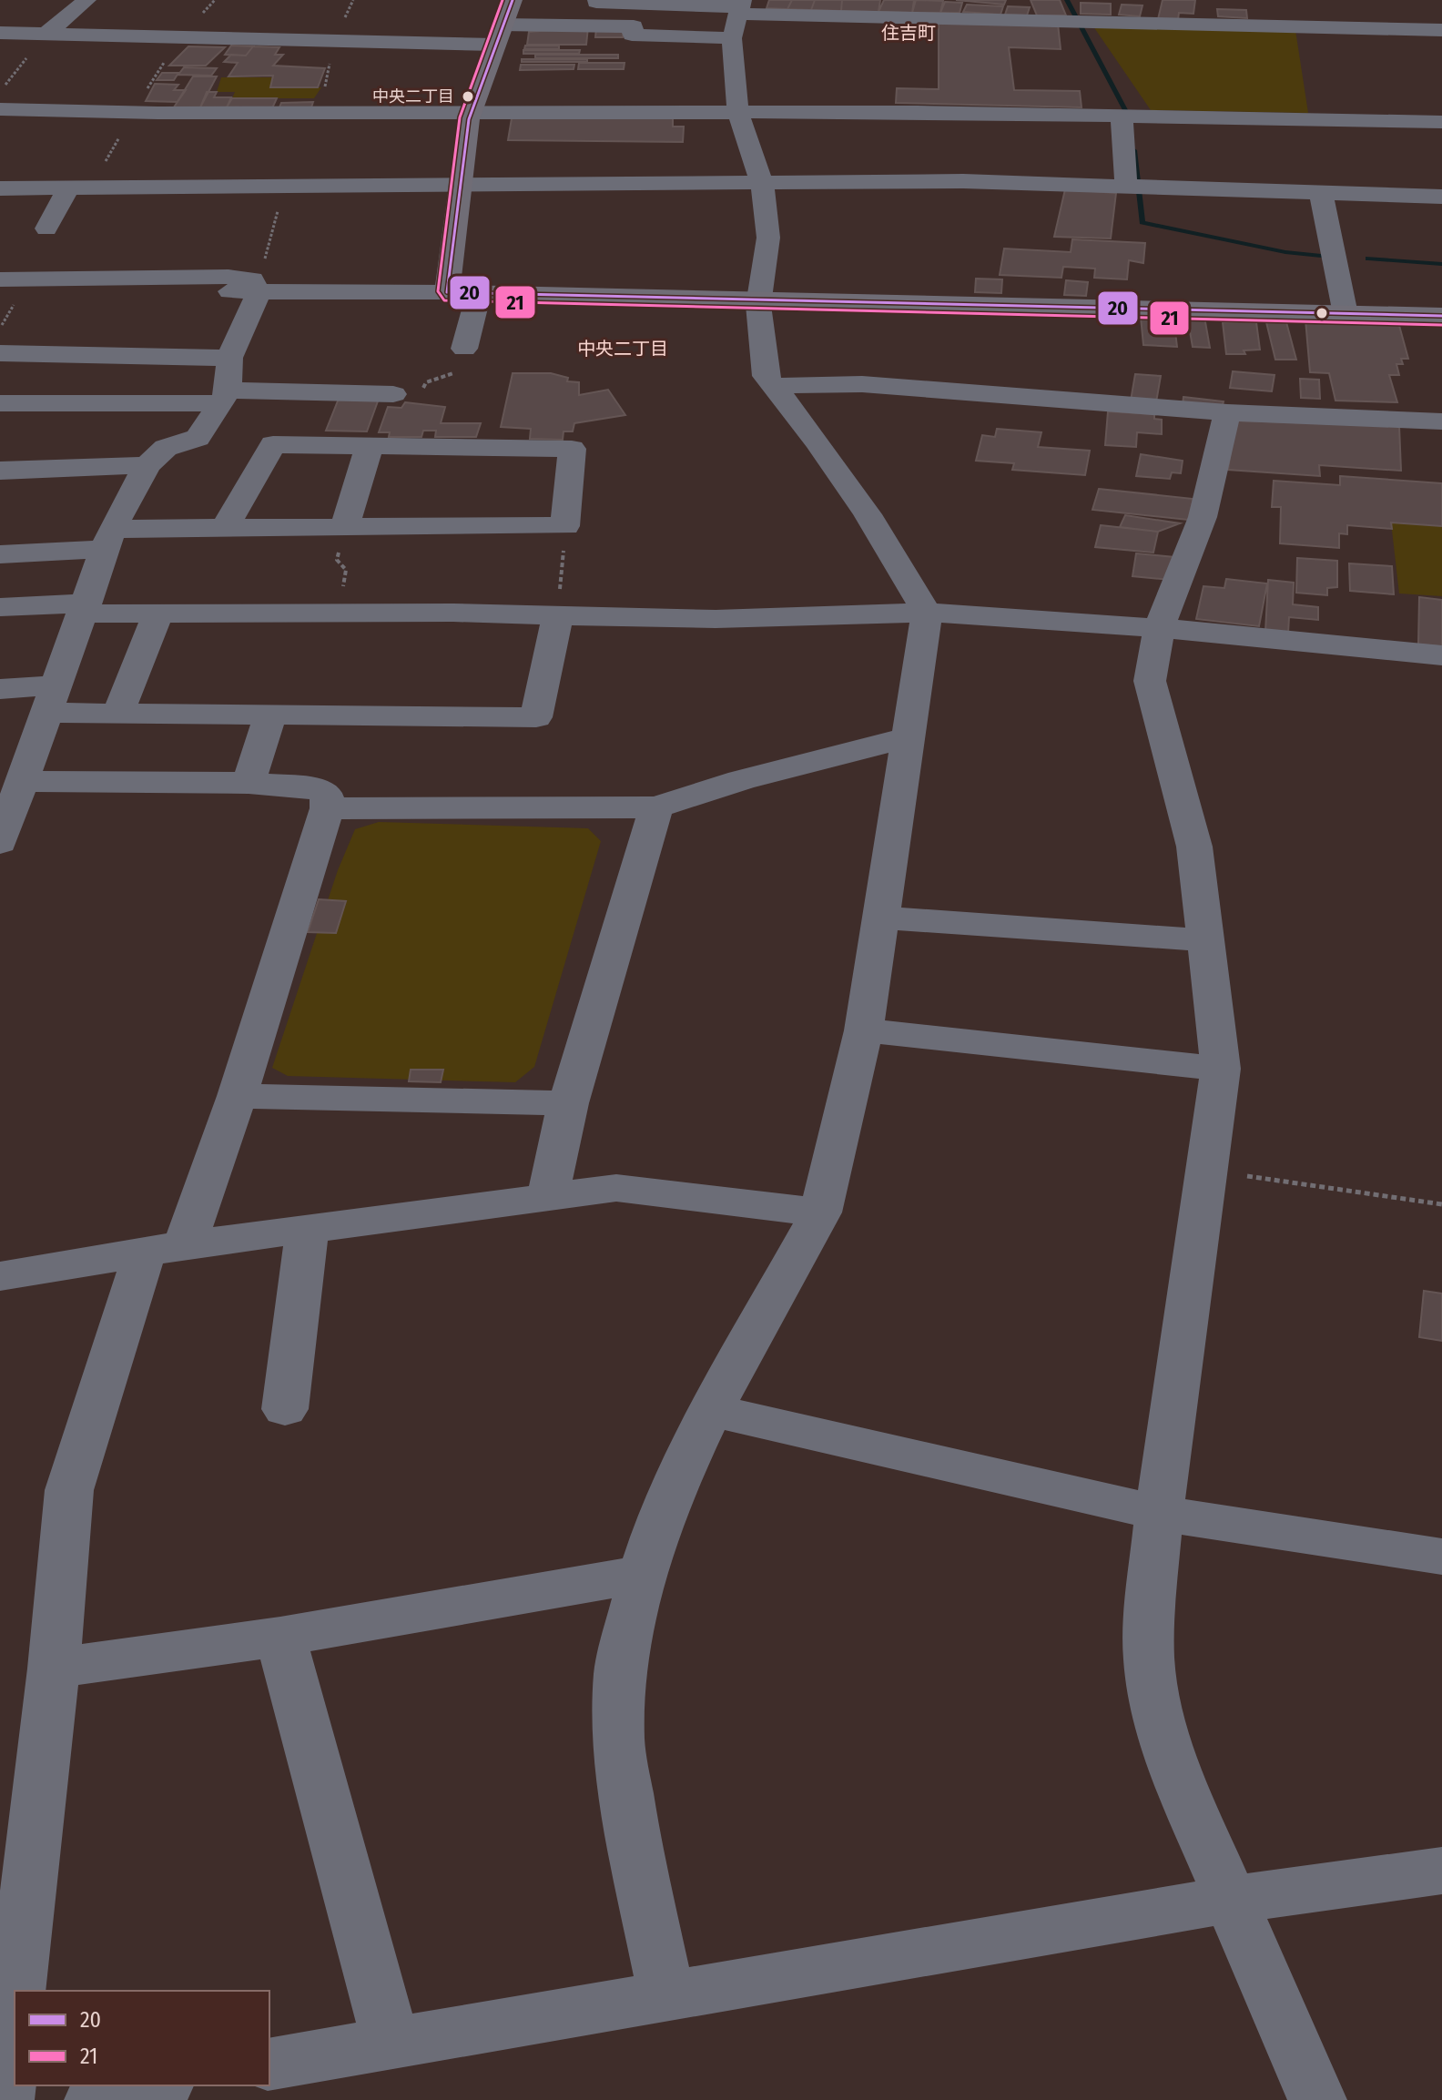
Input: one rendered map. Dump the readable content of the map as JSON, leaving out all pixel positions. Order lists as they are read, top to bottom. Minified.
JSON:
{"districts":["住吉町","中央二丁目"],"places":["中央二丁目"],"lines":["transit line 20","transit line 21"],"legend":["20","21"]}
